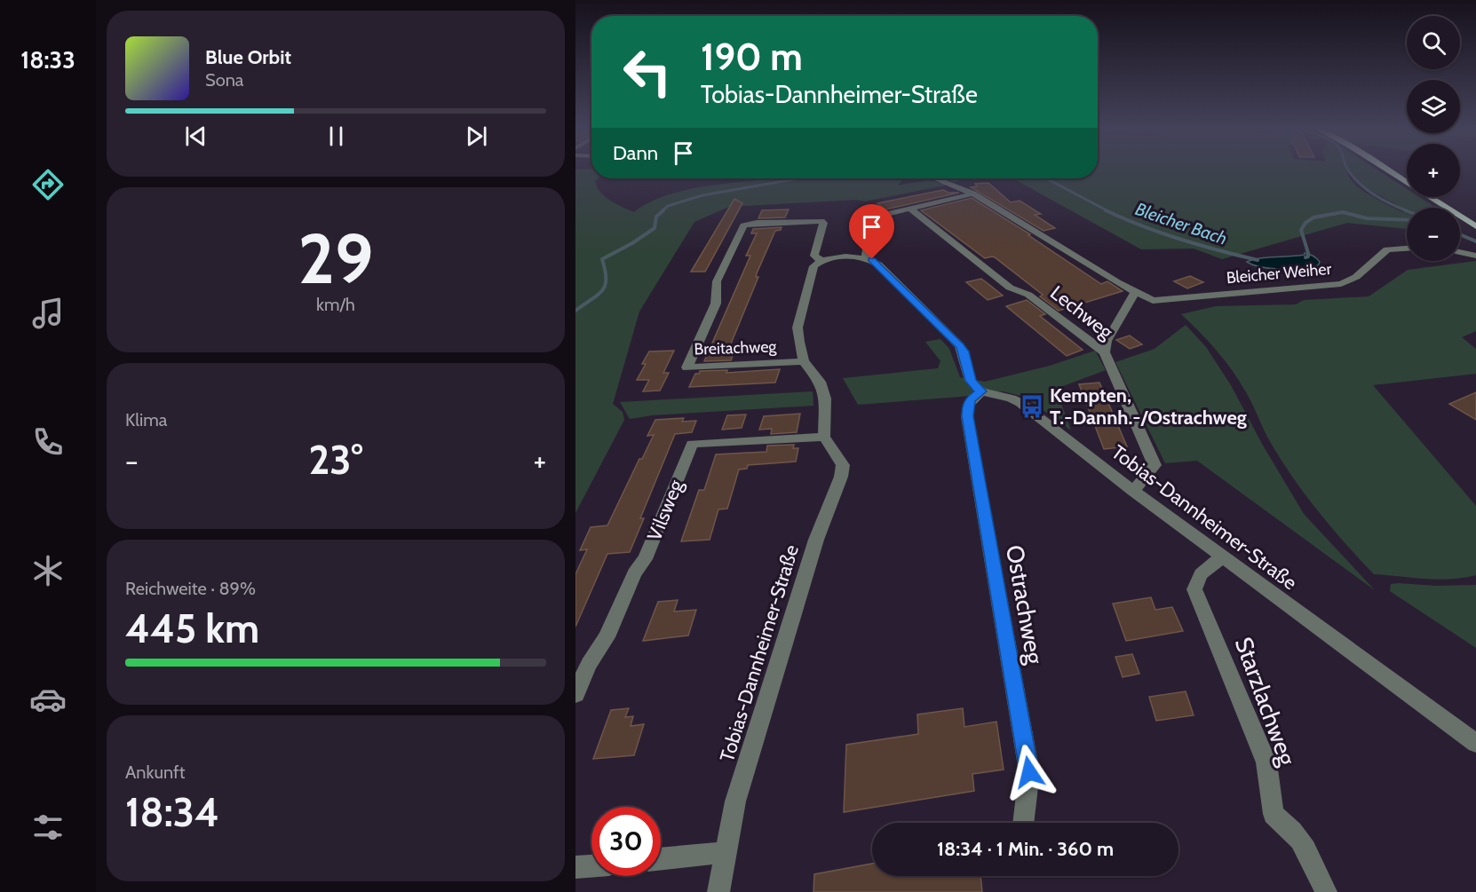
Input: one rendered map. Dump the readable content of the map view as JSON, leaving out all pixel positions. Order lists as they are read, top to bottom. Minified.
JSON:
{"streets":{"street":["Bleicher Weiher","Lechweg","Breitachweg","Vilsweg","Tobias-Dannheimer-Straße","Ostrachweg","Starzlachweg"]},"crossings":[["Lechweg","Tobias-Dannheimer-Straße"],["Vilsweg","Tobias-Dannheimer-Straße"],["Tobias-Dannheimer-Straße","Ostrachweg"],["Tobias-Dannheimer-Straße","Starzlachweg"]],"water":["Bleicher Bach"],"places":{"bus stop":["Kempten, T.-Dannh.-/Ostrachweg"]},"page":{"tabs":"18:33","map_buttons":["+","−"],"turn":["190 m","Tobias-Dannheimer-Straße"],"song":["Blue Orbit","Sona"],"then":"Dann","tile":[["29","km/h"],"Klima",["Reichweite · 89%","445 km"],["Ankunft","18:34"]],"heat":["−","23°","+"],"limit":"30","trip":"18:34 · 1 Min. · 360 m"}}
